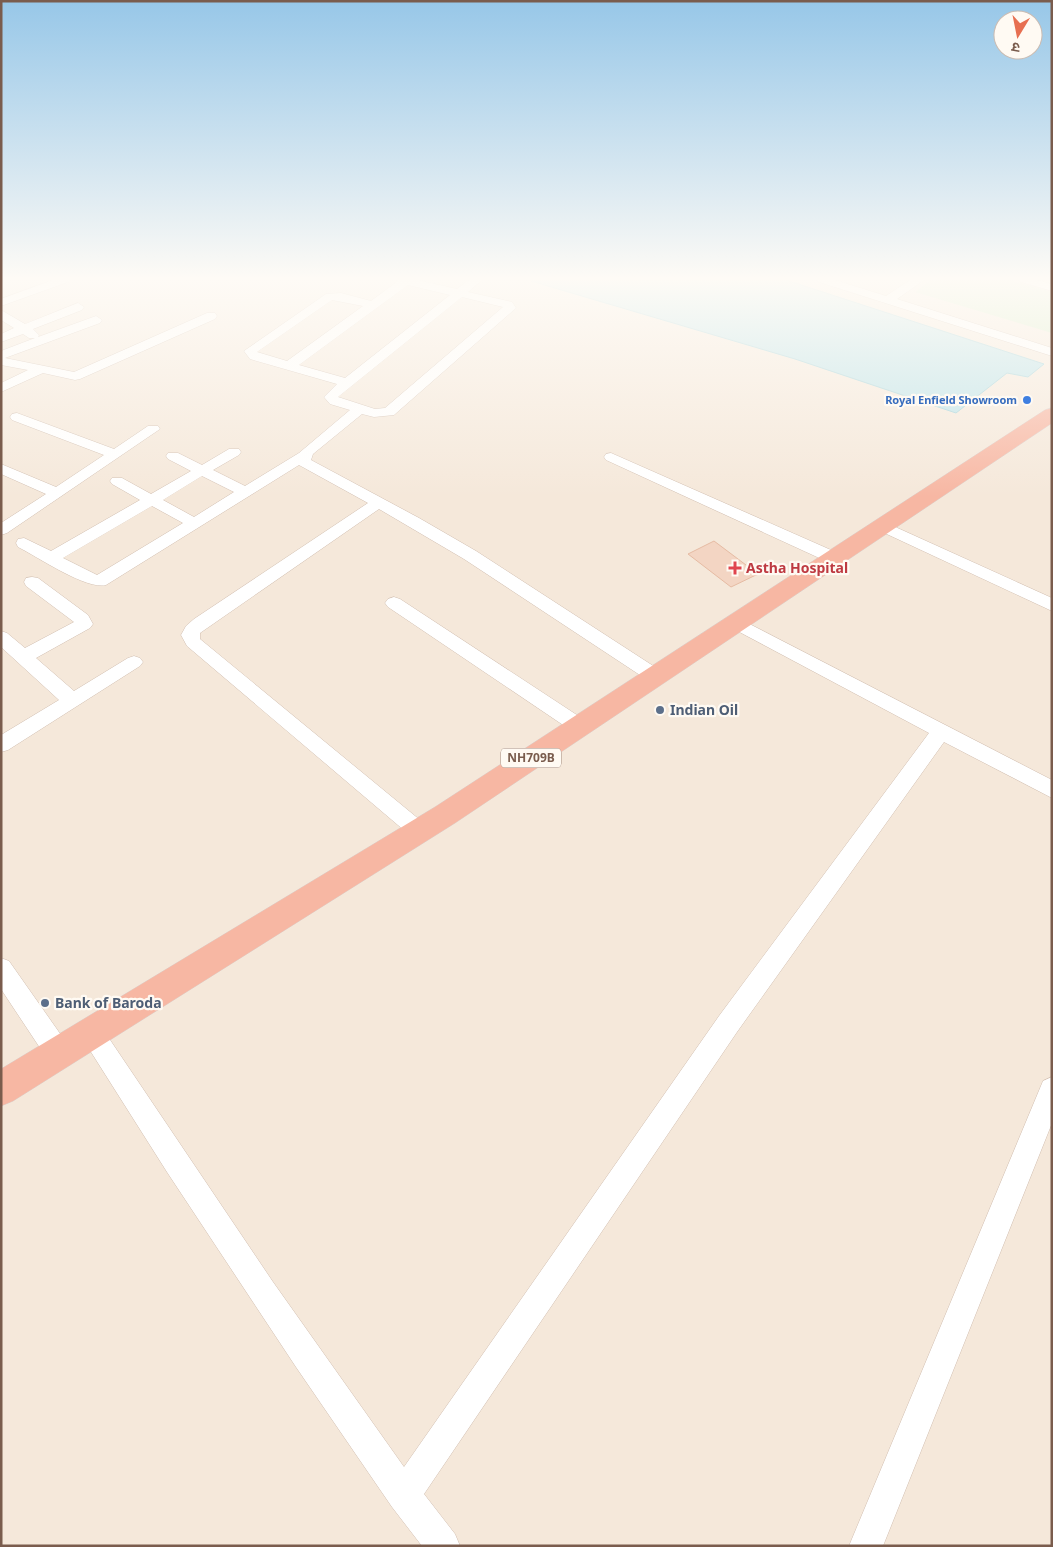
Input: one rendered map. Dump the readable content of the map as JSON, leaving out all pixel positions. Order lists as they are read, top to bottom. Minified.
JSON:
{"streets":{"highway":["NH709B"]},"places":{"other":["Royal Enfield Showroom","Indian Oil","Bank of Baroda"],"health":["Astha Hospital"]},"north":"bottom"}
